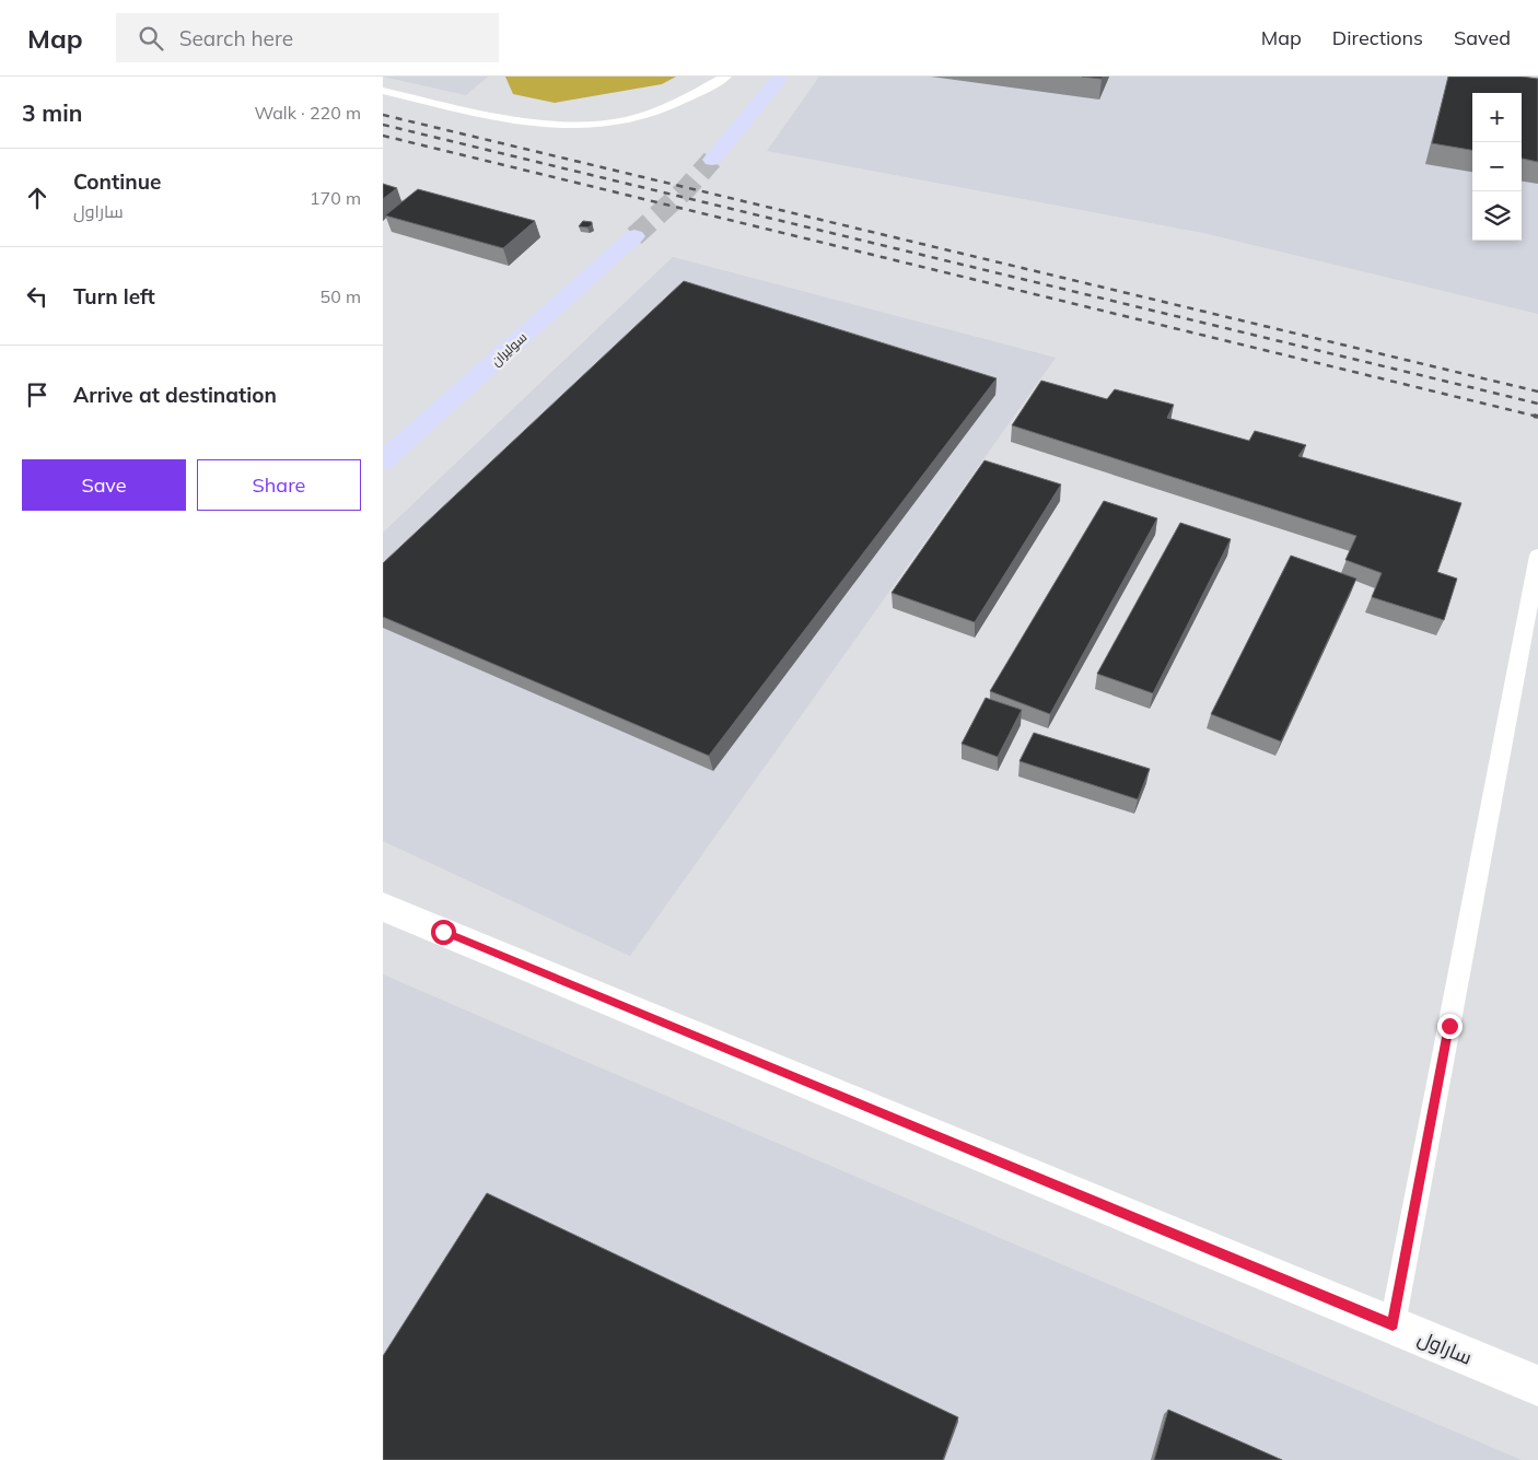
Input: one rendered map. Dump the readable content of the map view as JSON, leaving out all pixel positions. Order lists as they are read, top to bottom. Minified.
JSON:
{"streets":{"main road":["سولیران"],"street":["ساراول"]},"page":{"header":"Map","search":"Search here","nav":["Map","Directions","Saved"],"heading":["3 min","Walk · 220 m"],"map_buttons":["+","−"],"list":[["Continue","ساراول","170 m"],["Turn left","50 m"],"Arrive at destination"],"buttons":["Save","Share"]}}
